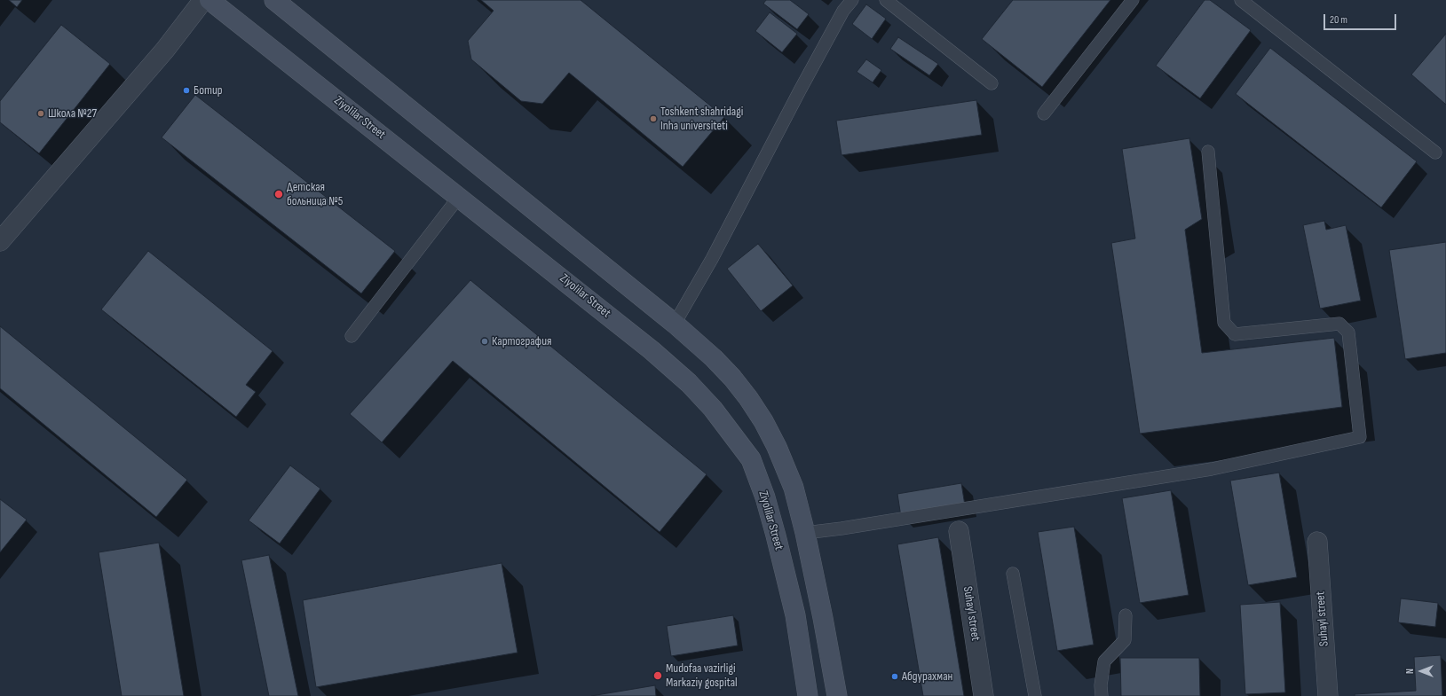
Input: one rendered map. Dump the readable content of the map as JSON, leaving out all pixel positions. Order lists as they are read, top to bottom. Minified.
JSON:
{"streets":{"main road":["Ziyolilar Street"],"street":["Suhayl street"]},"places":["Ботир","Школа №27","Toshkent shahridagi Inha universiteti","Детская больница №5","Картография","Mudofaa vazirligi Markaziy gospital","Абдурахман"],"scale_bar":"20 m","north":"left"}
